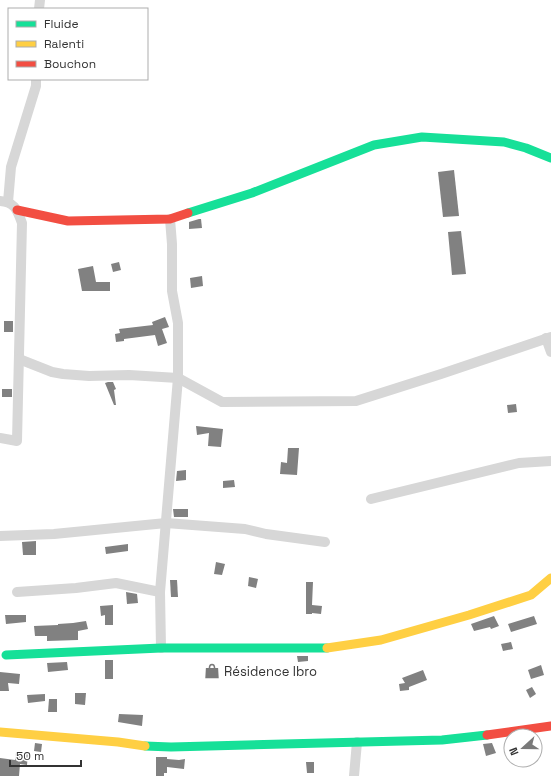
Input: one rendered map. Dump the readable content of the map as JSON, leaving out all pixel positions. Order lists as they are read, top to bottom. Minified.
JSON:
{"places":{"shop":["Résidence Ibro"]},"legend":["Fluide","Ralenti","Bouchon"],"scale_bar":"50 m","north":"left"}
